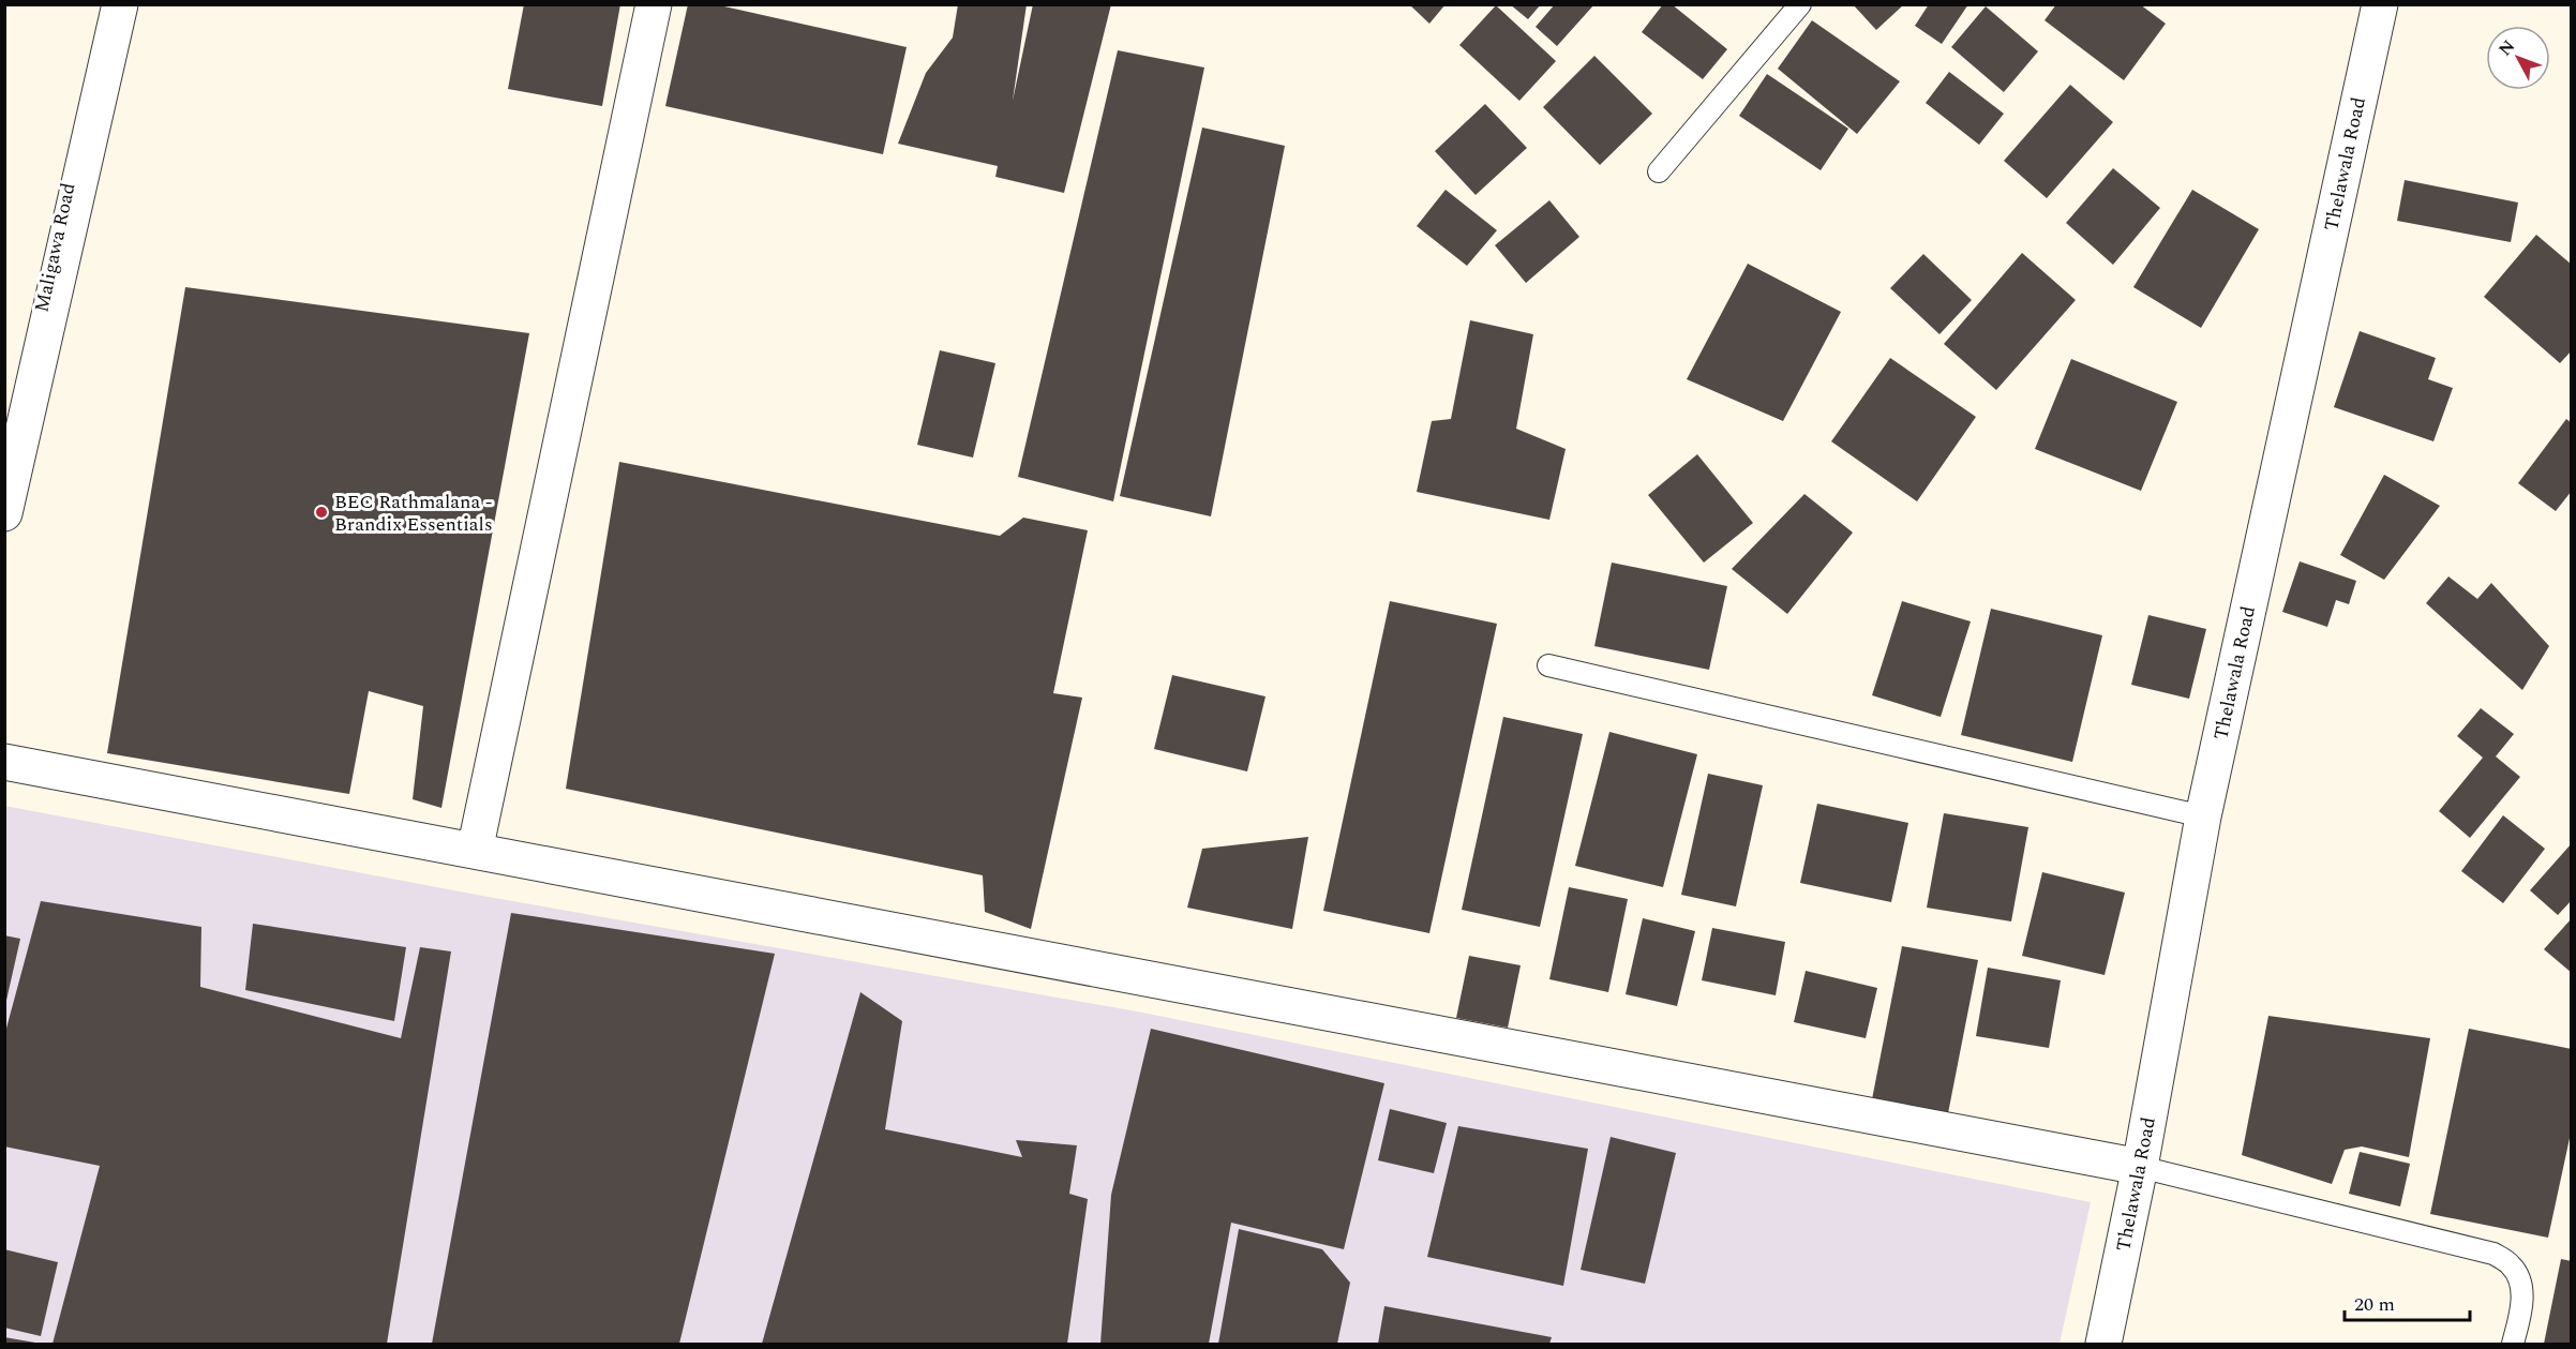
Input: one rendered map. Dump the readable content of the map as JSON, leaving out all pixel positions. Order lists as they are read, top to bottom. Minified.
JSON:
{"streets":{"street":["Thelawala Road","Maligawa Road"]},"places":["BEC Rathmalana - Brandix Essentials"],"scale_bar":"20 m","north":"top left"}
